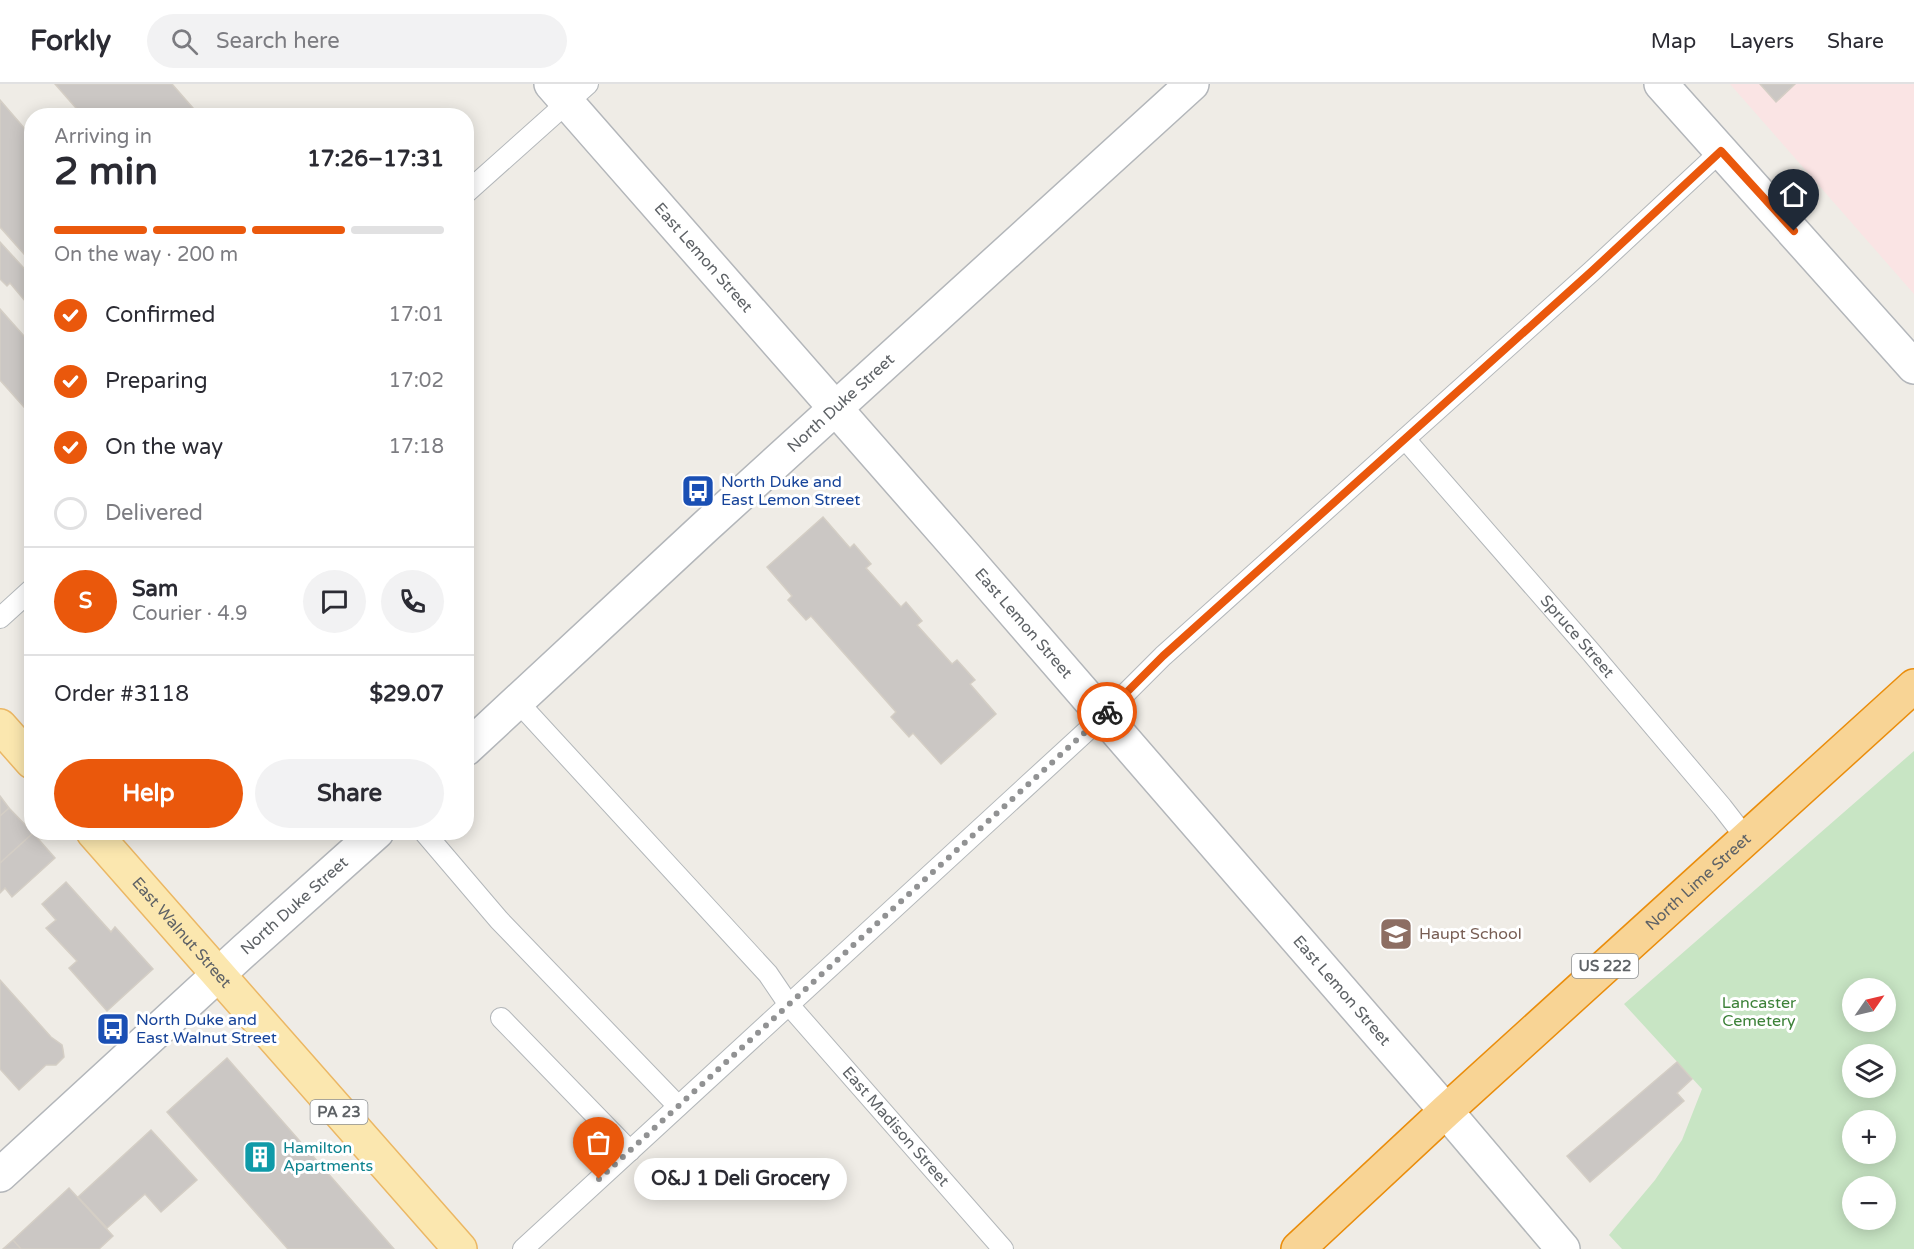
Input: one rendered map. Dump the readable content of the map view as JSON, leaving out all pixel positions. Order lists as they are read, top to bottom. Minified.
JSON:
{"streets":{"highway":["North Lime Street","US 222"],"main road":["East Lemon Street","North Duke Street","East Walnut Street","PA 23"],"lane":["Spruce Street","East Madison Street"]},"crossings":[["East Lemon Street","North Duke Street"],["East Lemon Street","North Lime Street"],["North Duke Street","East Walnut Street"],["North Duke Street","East Madison Street"],["Spruce Street","North Lime Street"]],"parks":["Lancaster Cemetery"],"places":{"bus stop":["North Duke and East Lemon Street","North Duke and East Walnut Street"],"school or university":["Haupt School"],"building":["Hamilton Apartments"],"other":["O&J 1 Deli Grocery"]},"north":"top right","page":{"header":"Forkly","search":"Search here","nav":["Map","Layers","Share"],"heading":["2 min","Arriving in","17:26–17:31"],"panel":["Sam","Courier · 4.9","Order #3118","$29.07"],"bar":"On the way · 200 m","list":[["Confirmed","17:01"],["Preparing","17:02"],["On the way","17:18"],"Delivered"],"round":"S","buttons":["Help","Share"],"map_buttons":["+","−"],"bubble":"O&J 1 Deli Grocery"}}
